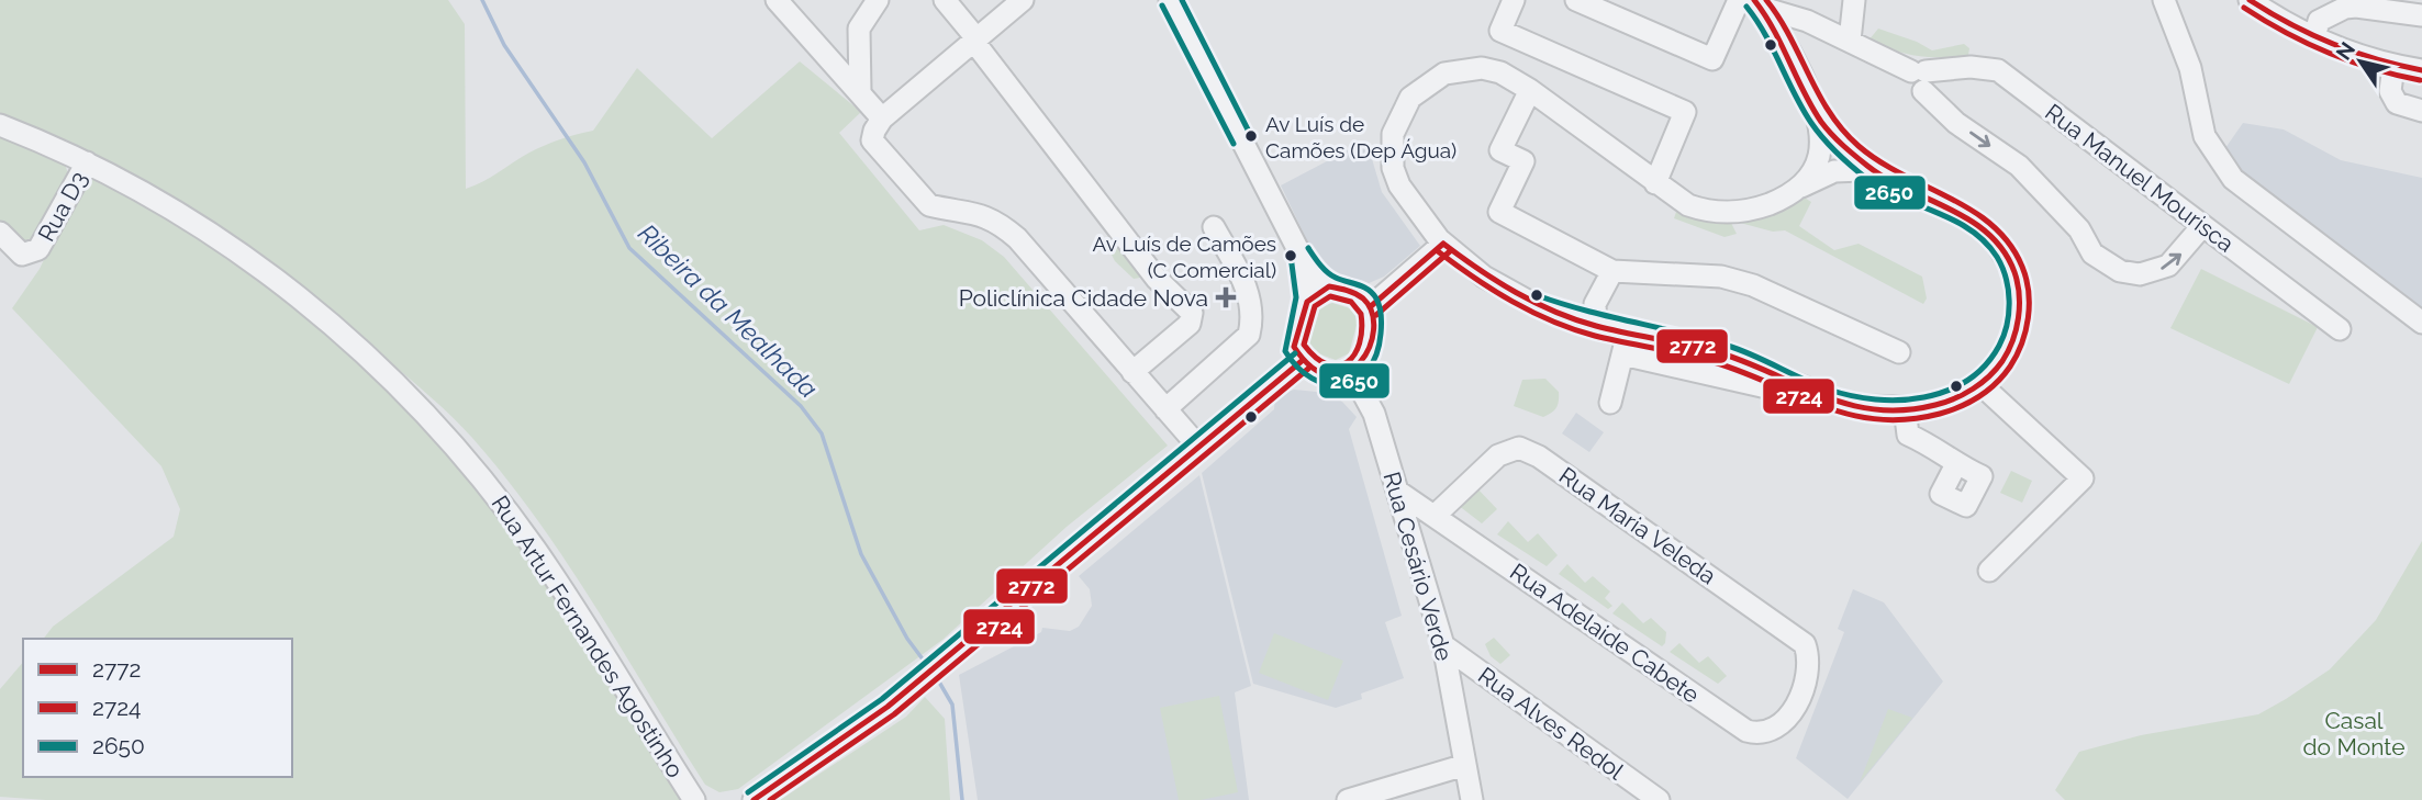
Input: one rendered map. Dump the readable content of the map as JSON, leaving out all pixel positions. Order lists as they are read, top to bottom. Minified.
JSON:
{"streets":{"street":["Rua Manuel Mourisca","Rua D3","Rua Maria Veleda","Rua Cesário Verde","Rua Adelaide Cabete","Rua Artur Fernandes Agostinho","Rua Alves Redol"]},"crossings":[["Rua D3","Rua Artur Fernandes Agostinho"],["Rua Maria Veleda","Rua Adelaide Cabete"],["Rua Cesário Verde","Rua Adelaide Cabete"],["Rua Cesário Verde","Rua Alves Redol"]],"water":["Ribeira da Mealhada"],"parks":["Casal do Monte"],"places":{"other":["Av Luís de Camões (Dep Água)","Av Luís de Camões (C Comercial)"],"health":["Policlínica Cidade Nova"]},"lines":["transit line 2772","transit line 2724","transit line 2650"],"legend":["2772","2724","2650"],"north":"top left"}
